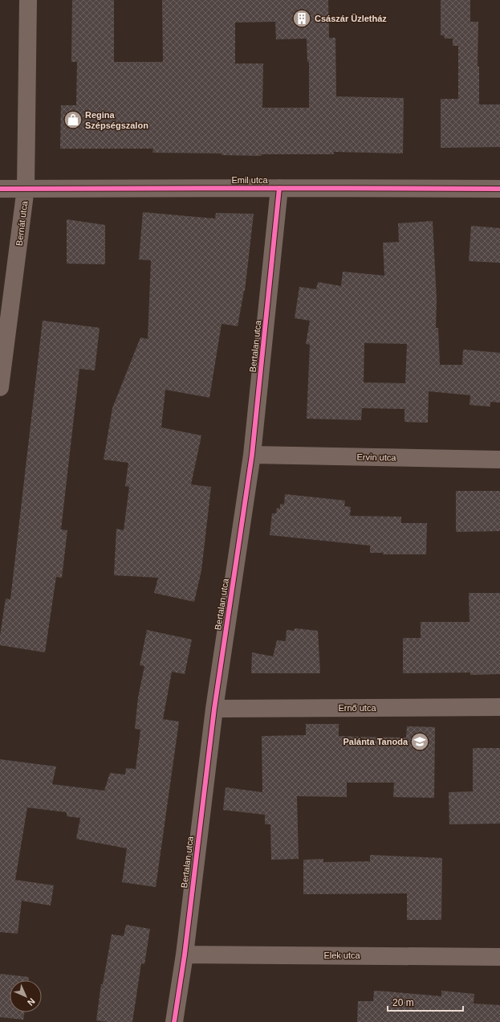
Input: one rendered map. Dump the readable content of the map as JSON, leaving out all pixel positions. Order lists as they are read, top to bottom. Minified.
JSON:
{"streets":{"street":["Emil utca","Bernát utca","Bertalan utca","Ervin utca","Ernő utca","Elek utca"]},"crossings":[["Emil utca","Bernát utca"],["Emil utca","Bertalan utca"],["Bertalan utca","Ervin utca"],["Bertalan utca","Ernő utca"],["Bertalan utca","Elek utca"]],"places":{"building":["Császár Üzletház"],"shop":["Regina Szépségszalon"],"school or university":["Palánta Tanoda"]},"scale_bar":"20 m","north":"bottom right"}
